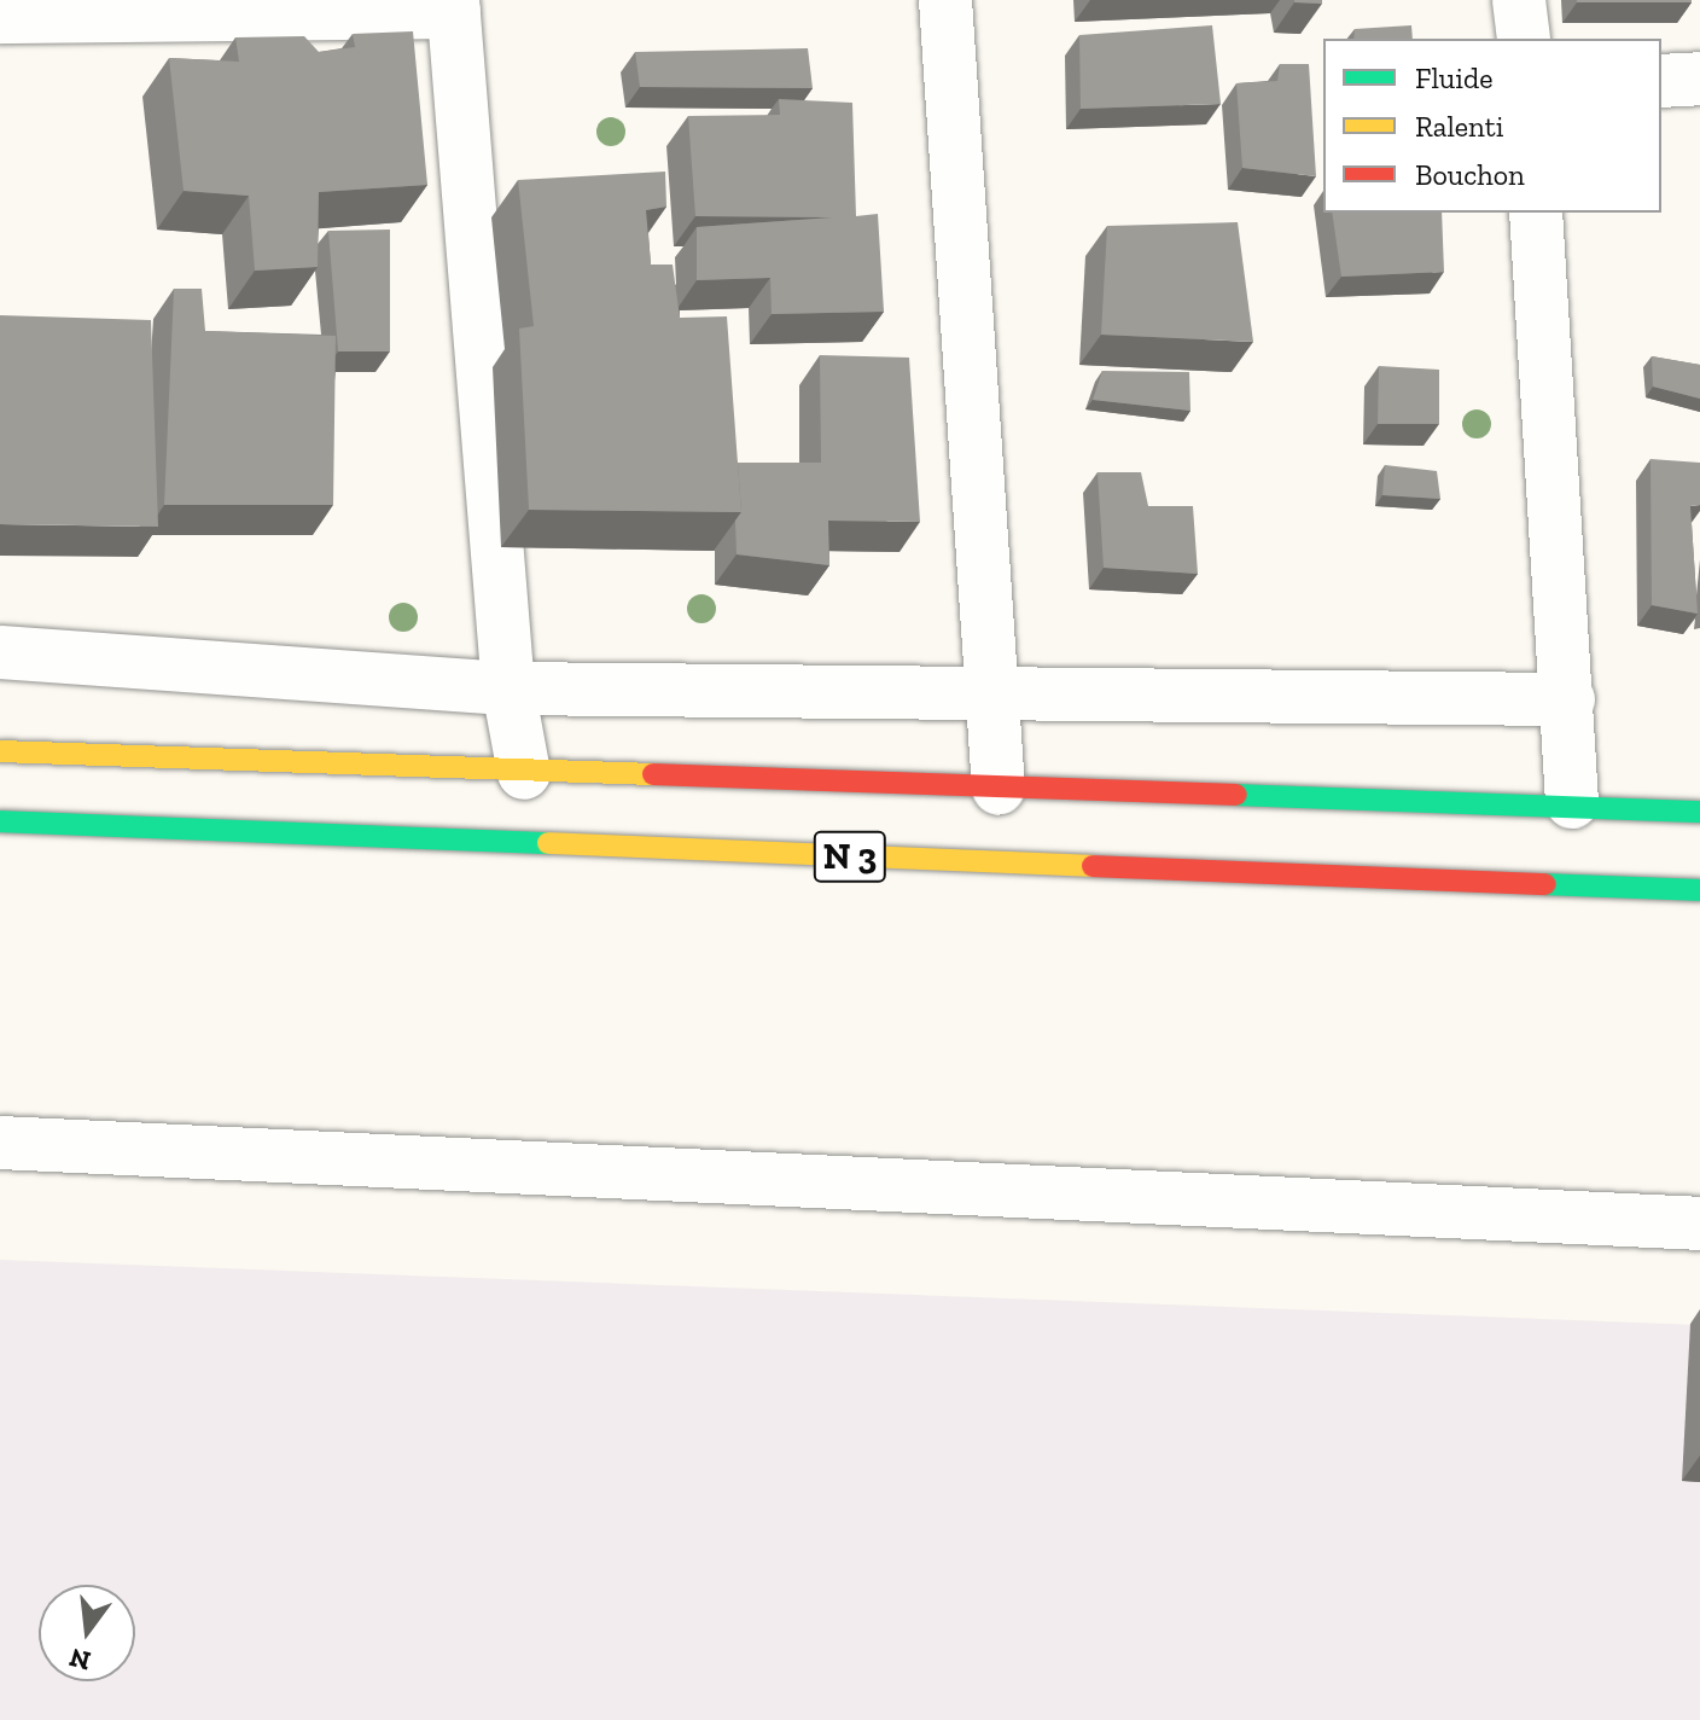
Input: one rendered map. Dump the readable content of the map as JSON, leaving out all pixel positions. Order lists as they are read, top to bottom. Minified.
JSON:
{"streets":{"main road":["N 3"]},"legend":["Fluide","Ralenti","Bouchon"],"north":"bottom"}
